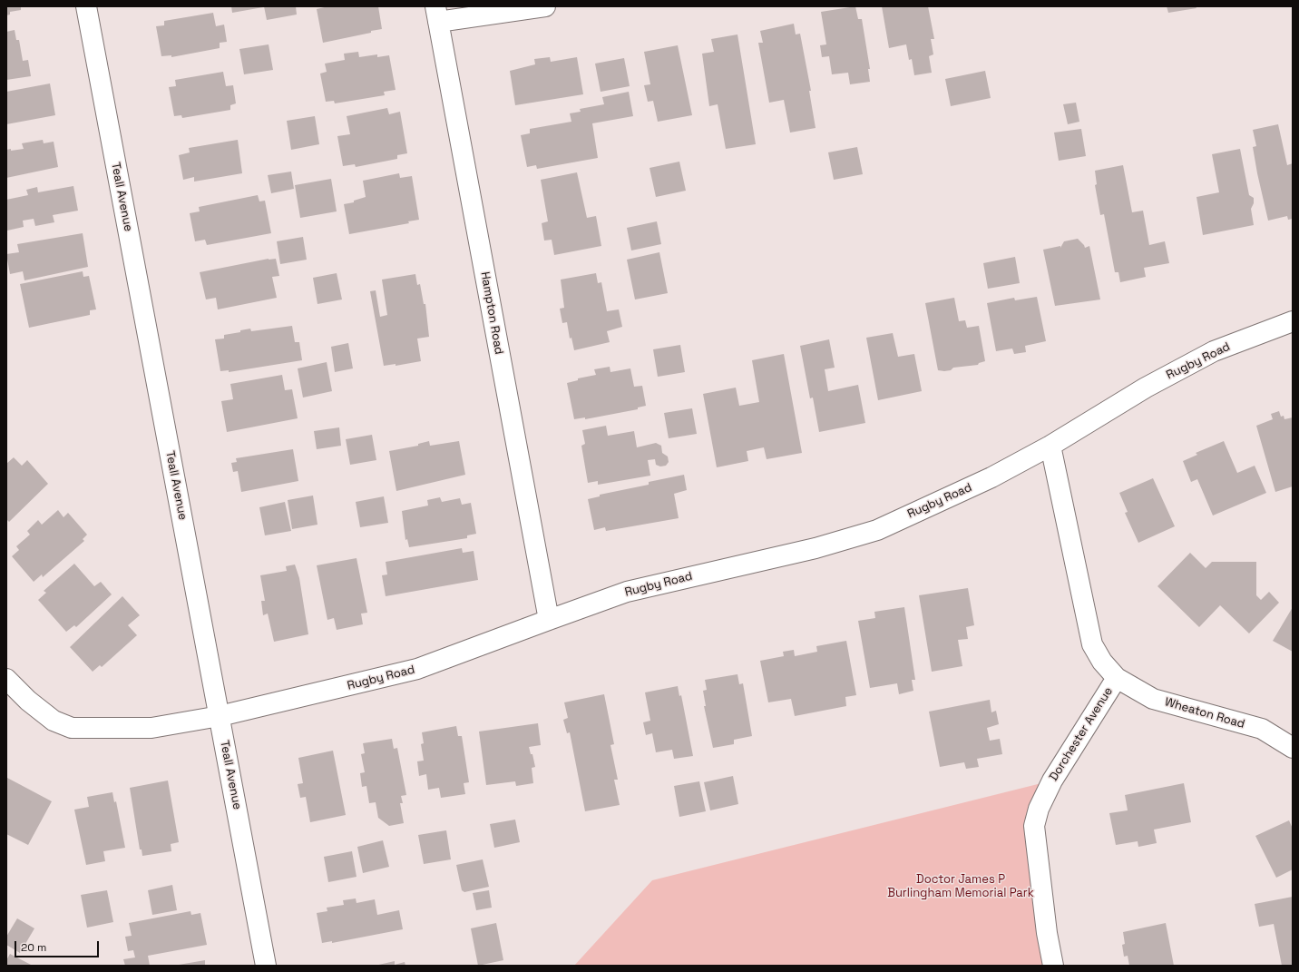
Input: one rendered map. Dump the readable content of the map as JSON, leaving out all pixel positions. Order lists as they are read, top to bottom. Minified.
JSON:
{"streets":{"street":["Teall Avenue","Hampton Road","Rugby Road","Wheaton Road","Dorchester Avenue"]},"crossings":[["Teall Avenue","Rugby Road"],["Hampton Road","Rugby Road"],["Rugby Road","Dorchester Avenue"],["Wheaton Road","Dorchester Avenue"]],"parks":["Doctor James P Burlingham Memorial Park"],"scale_bar":"20 m"}
